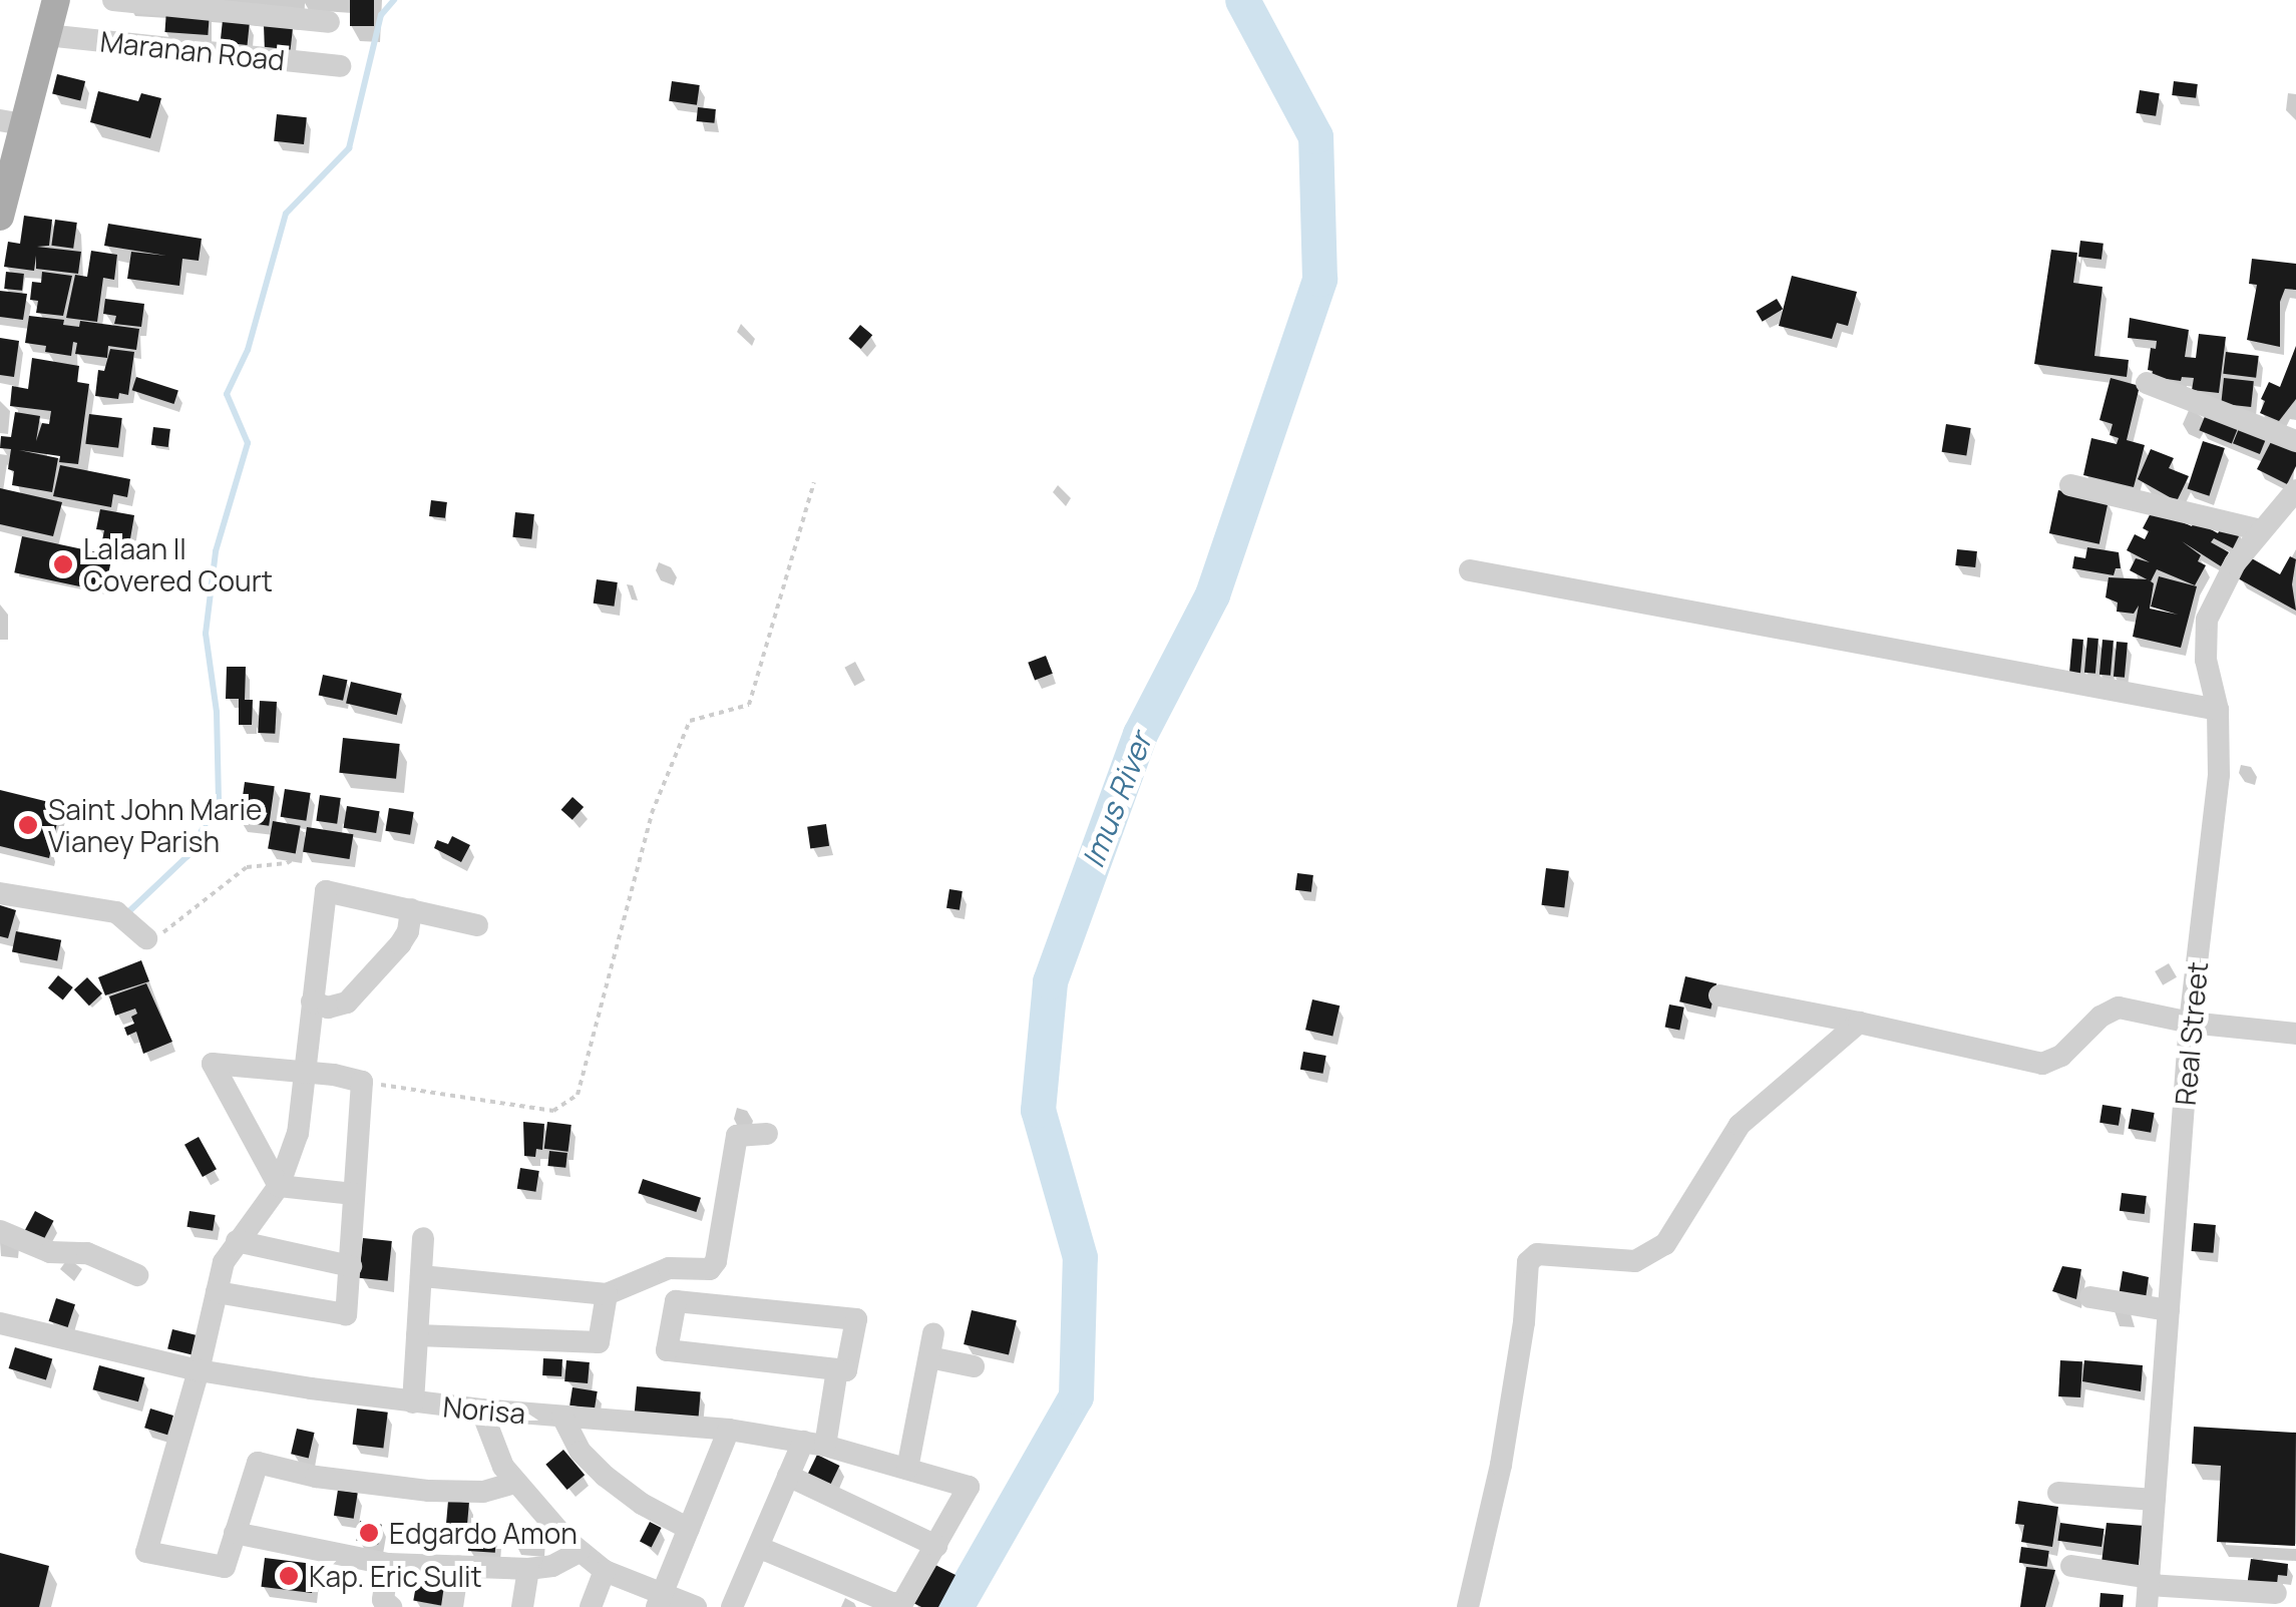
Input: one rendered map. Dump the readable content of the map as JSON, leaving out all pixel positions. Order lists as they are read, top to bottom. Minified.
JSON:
{"streets":{"street":["Maranan Road","Real Street","Norisa"]},"water":["Imus River"],"places":["Lalaan II Covered Court","Saint John Marie Vianey Parish","Edgardo Amon","Kap. Eric Sulit"]}
